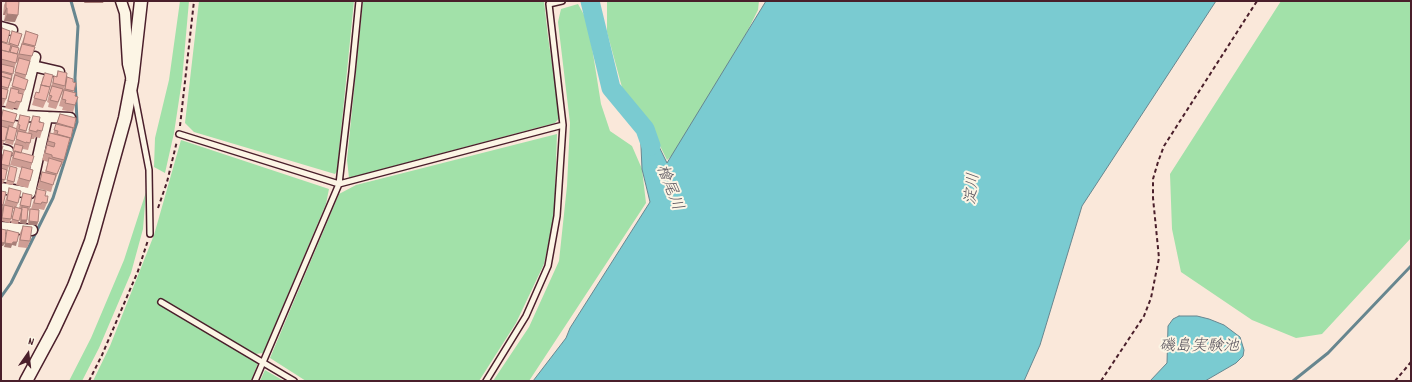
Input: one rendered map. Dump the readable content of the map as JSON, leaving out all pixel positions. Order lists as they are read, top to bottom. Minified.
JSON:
{"water":["檜尾川","淀川","磯島実験池"],"north":"top"}
